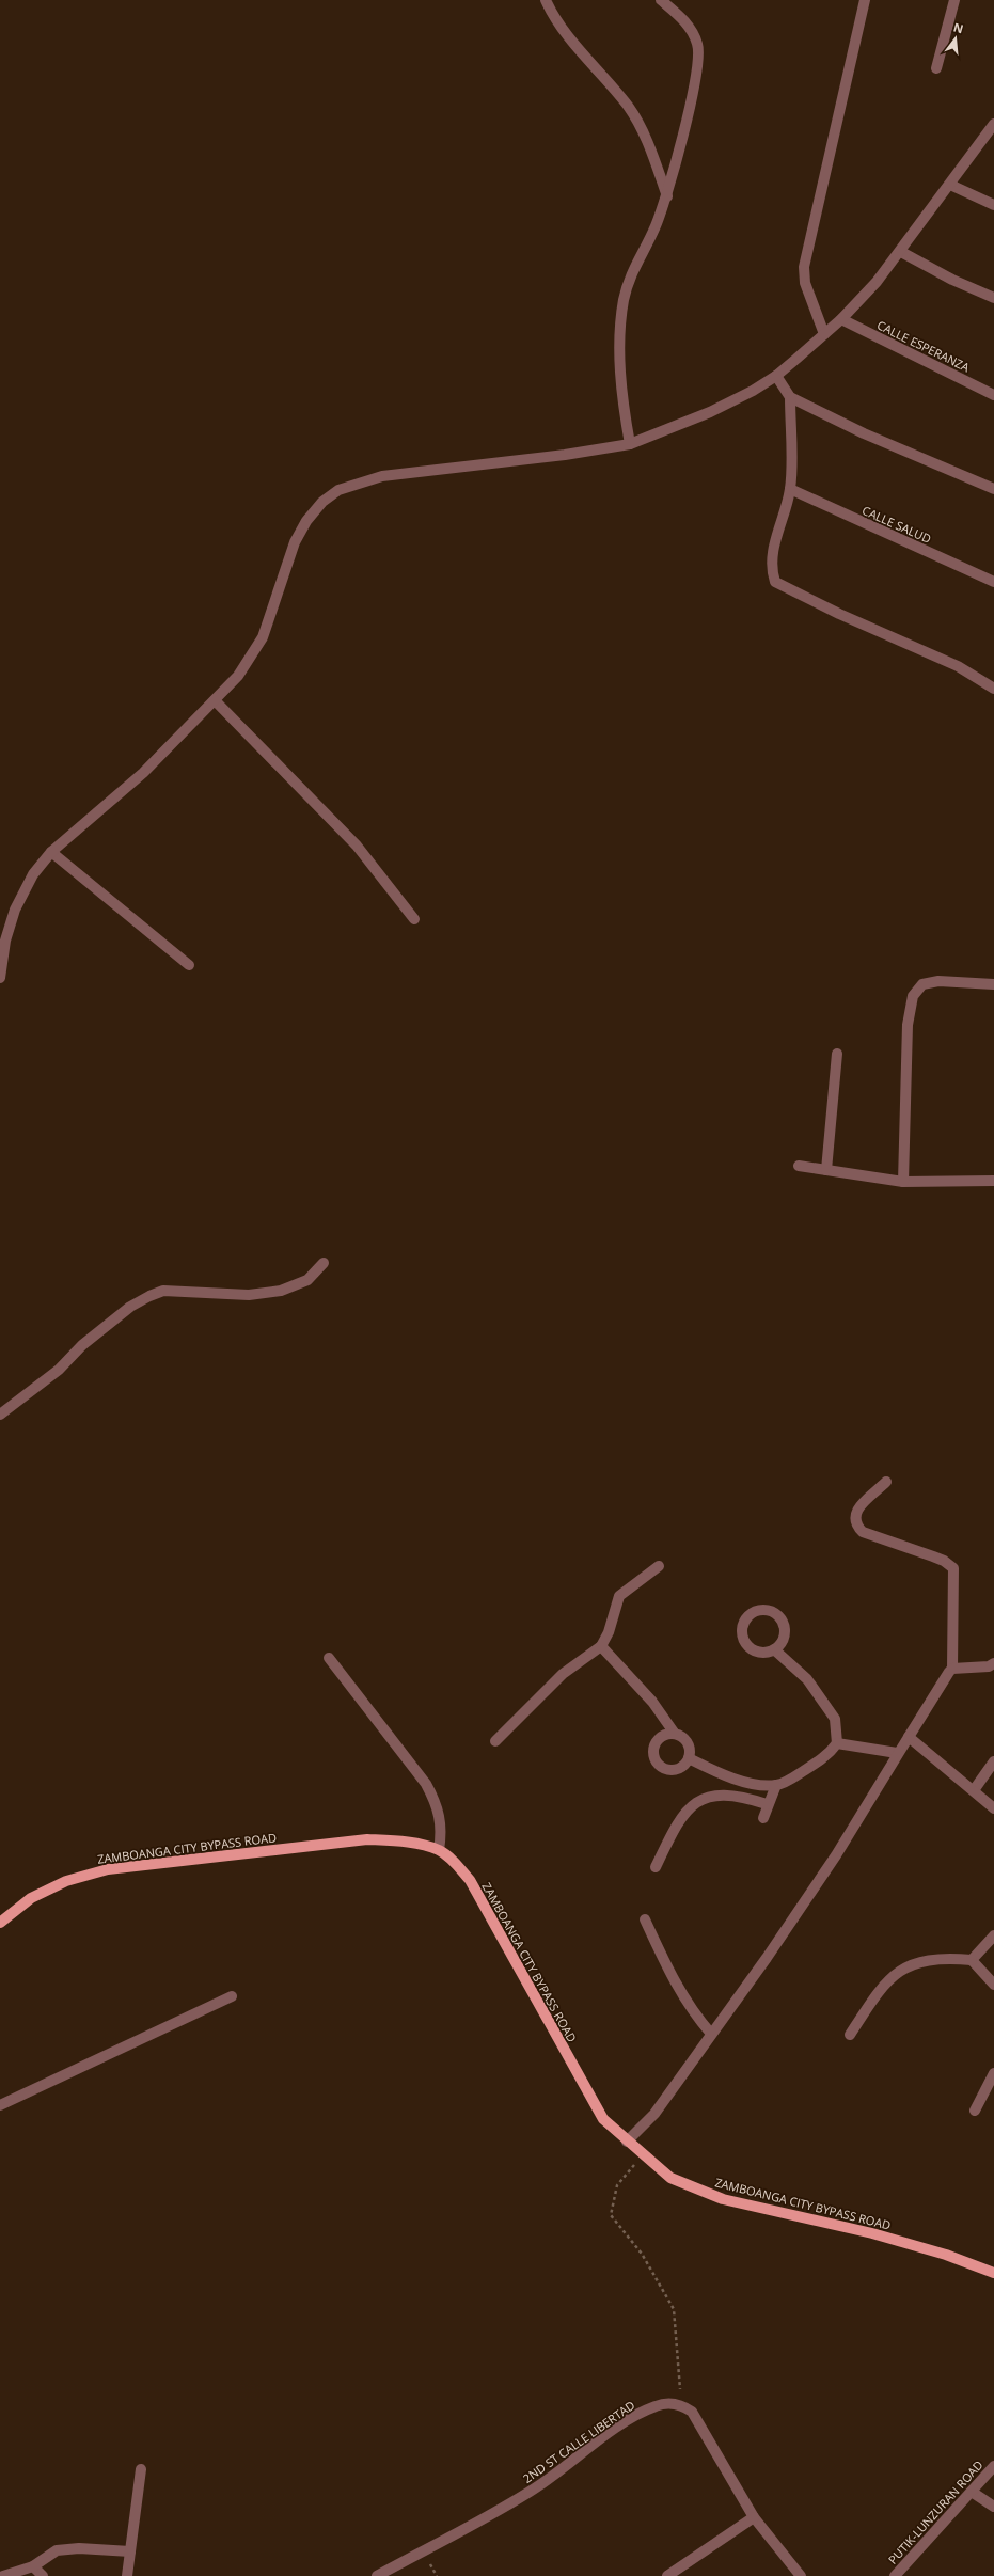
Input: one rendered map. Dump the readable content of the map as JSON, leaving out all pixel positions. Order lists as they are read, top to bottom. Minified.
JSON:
{"streets":{"main road":["ZAMBOANGA CITY BYPASS ROAD"],"street":["CALLE ESPERANZA","CALLE SALUD","2ND ST CALLE LIBERTAD","PUTIK-LUNZURAN ROAD"]},"north":"top"}
